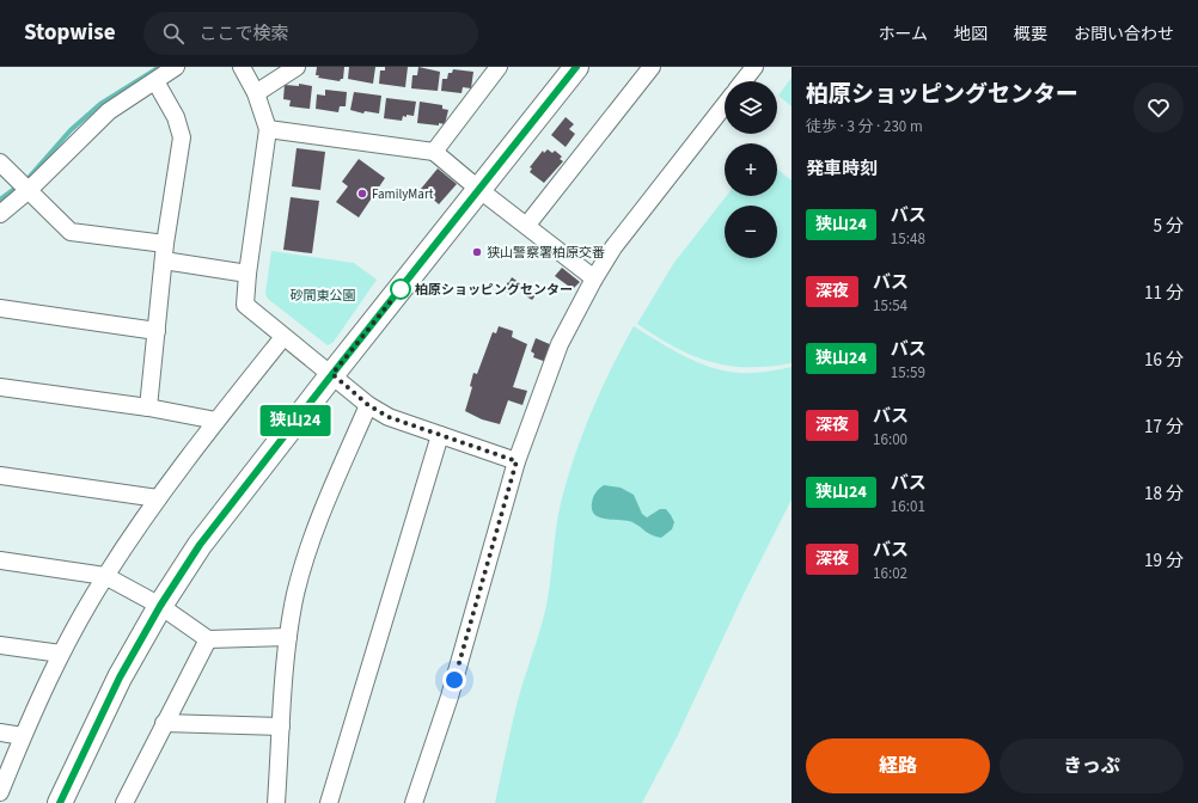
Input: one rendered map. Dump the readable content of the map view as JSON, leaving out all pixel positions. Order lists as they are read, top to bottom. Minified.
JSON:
{"parks":["砂間東公園"],"places":["FamilyMart","狭山警察署柏原交番","柏原ショッピングセンター"],"lines":["bus line 狭山24"],"page":{"header":"Stopwise","search":"ここで検索","nav":["ホーム","地図","概要","お問い合わせ"],"on_map":"狭山24","heading":[["柏原ショッピングセンター","徒歩 · 3 分 · 230 m"],"発車時刻"],"map_buttons":["+","−"],"list":[{"mark":"狭山24","name":"バス","note":"15:48","value":"5 分"},{"mark":"深夜","name":"バス","note":"15:54","value":"11 分"},{"mark":"狭山24","name":"バス","note":"15:59","value":"16 分"},{"mark":"深夜","name":"バス","note":"16:00","value":"17 分"},{"mark":"狭山24","name":"バス","note":"16:01","value":"18 分"},{"mark":"深夜","name":"バス","note":"16:02","value":"19 分"}],"buttons":["経路","きっぷ"]}}
